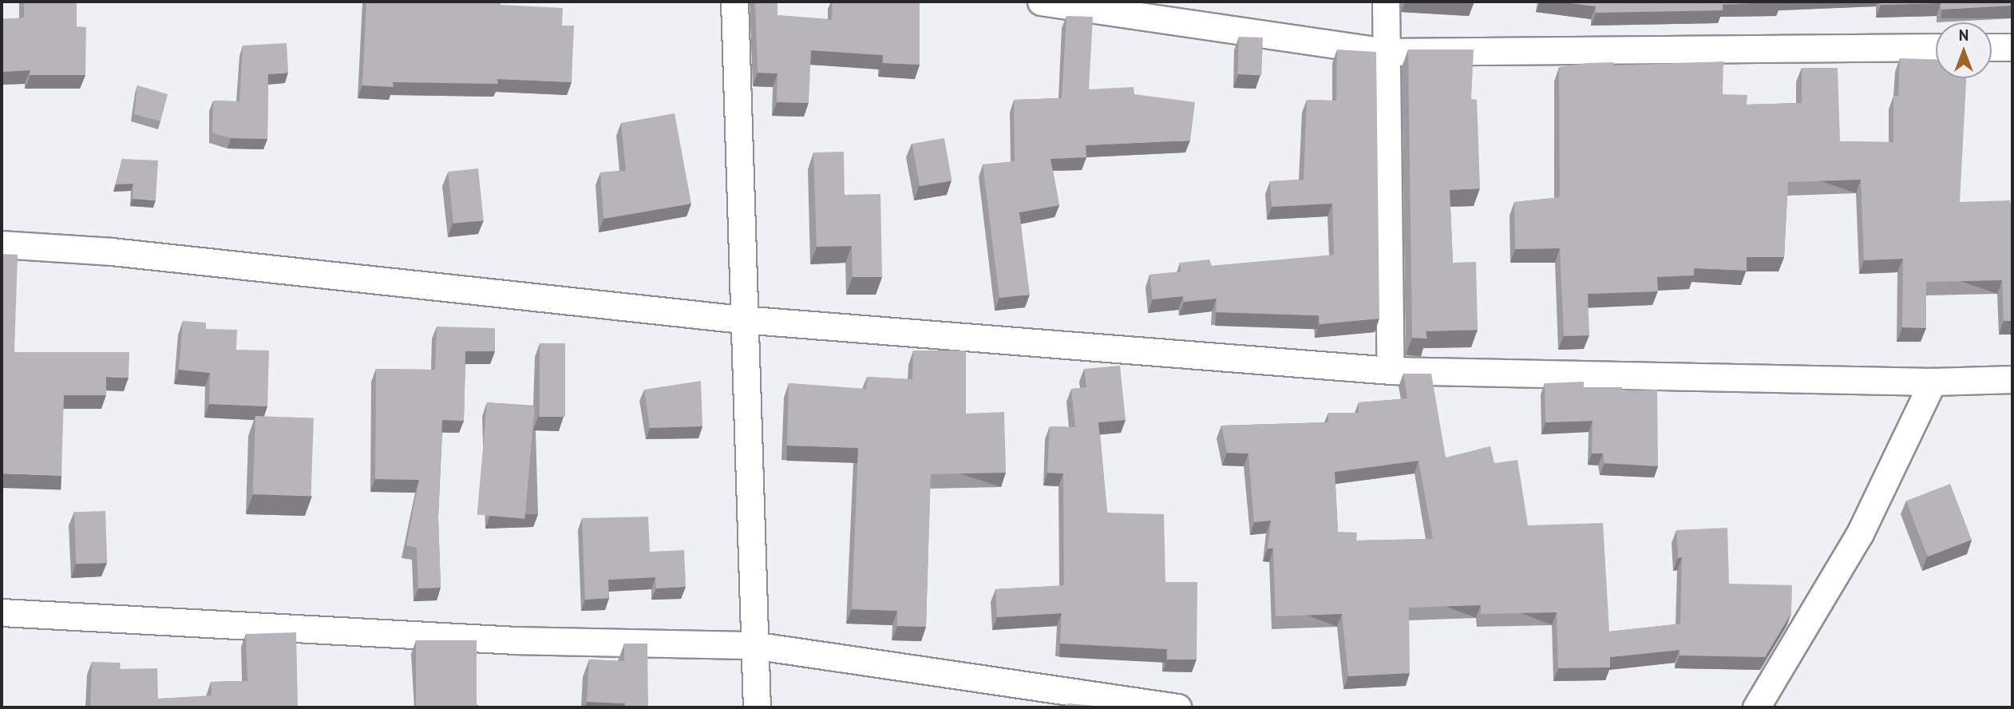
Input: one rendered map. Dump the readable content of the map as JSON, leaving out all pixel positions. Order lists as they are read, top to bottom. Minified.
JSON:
{"north":"top"}
